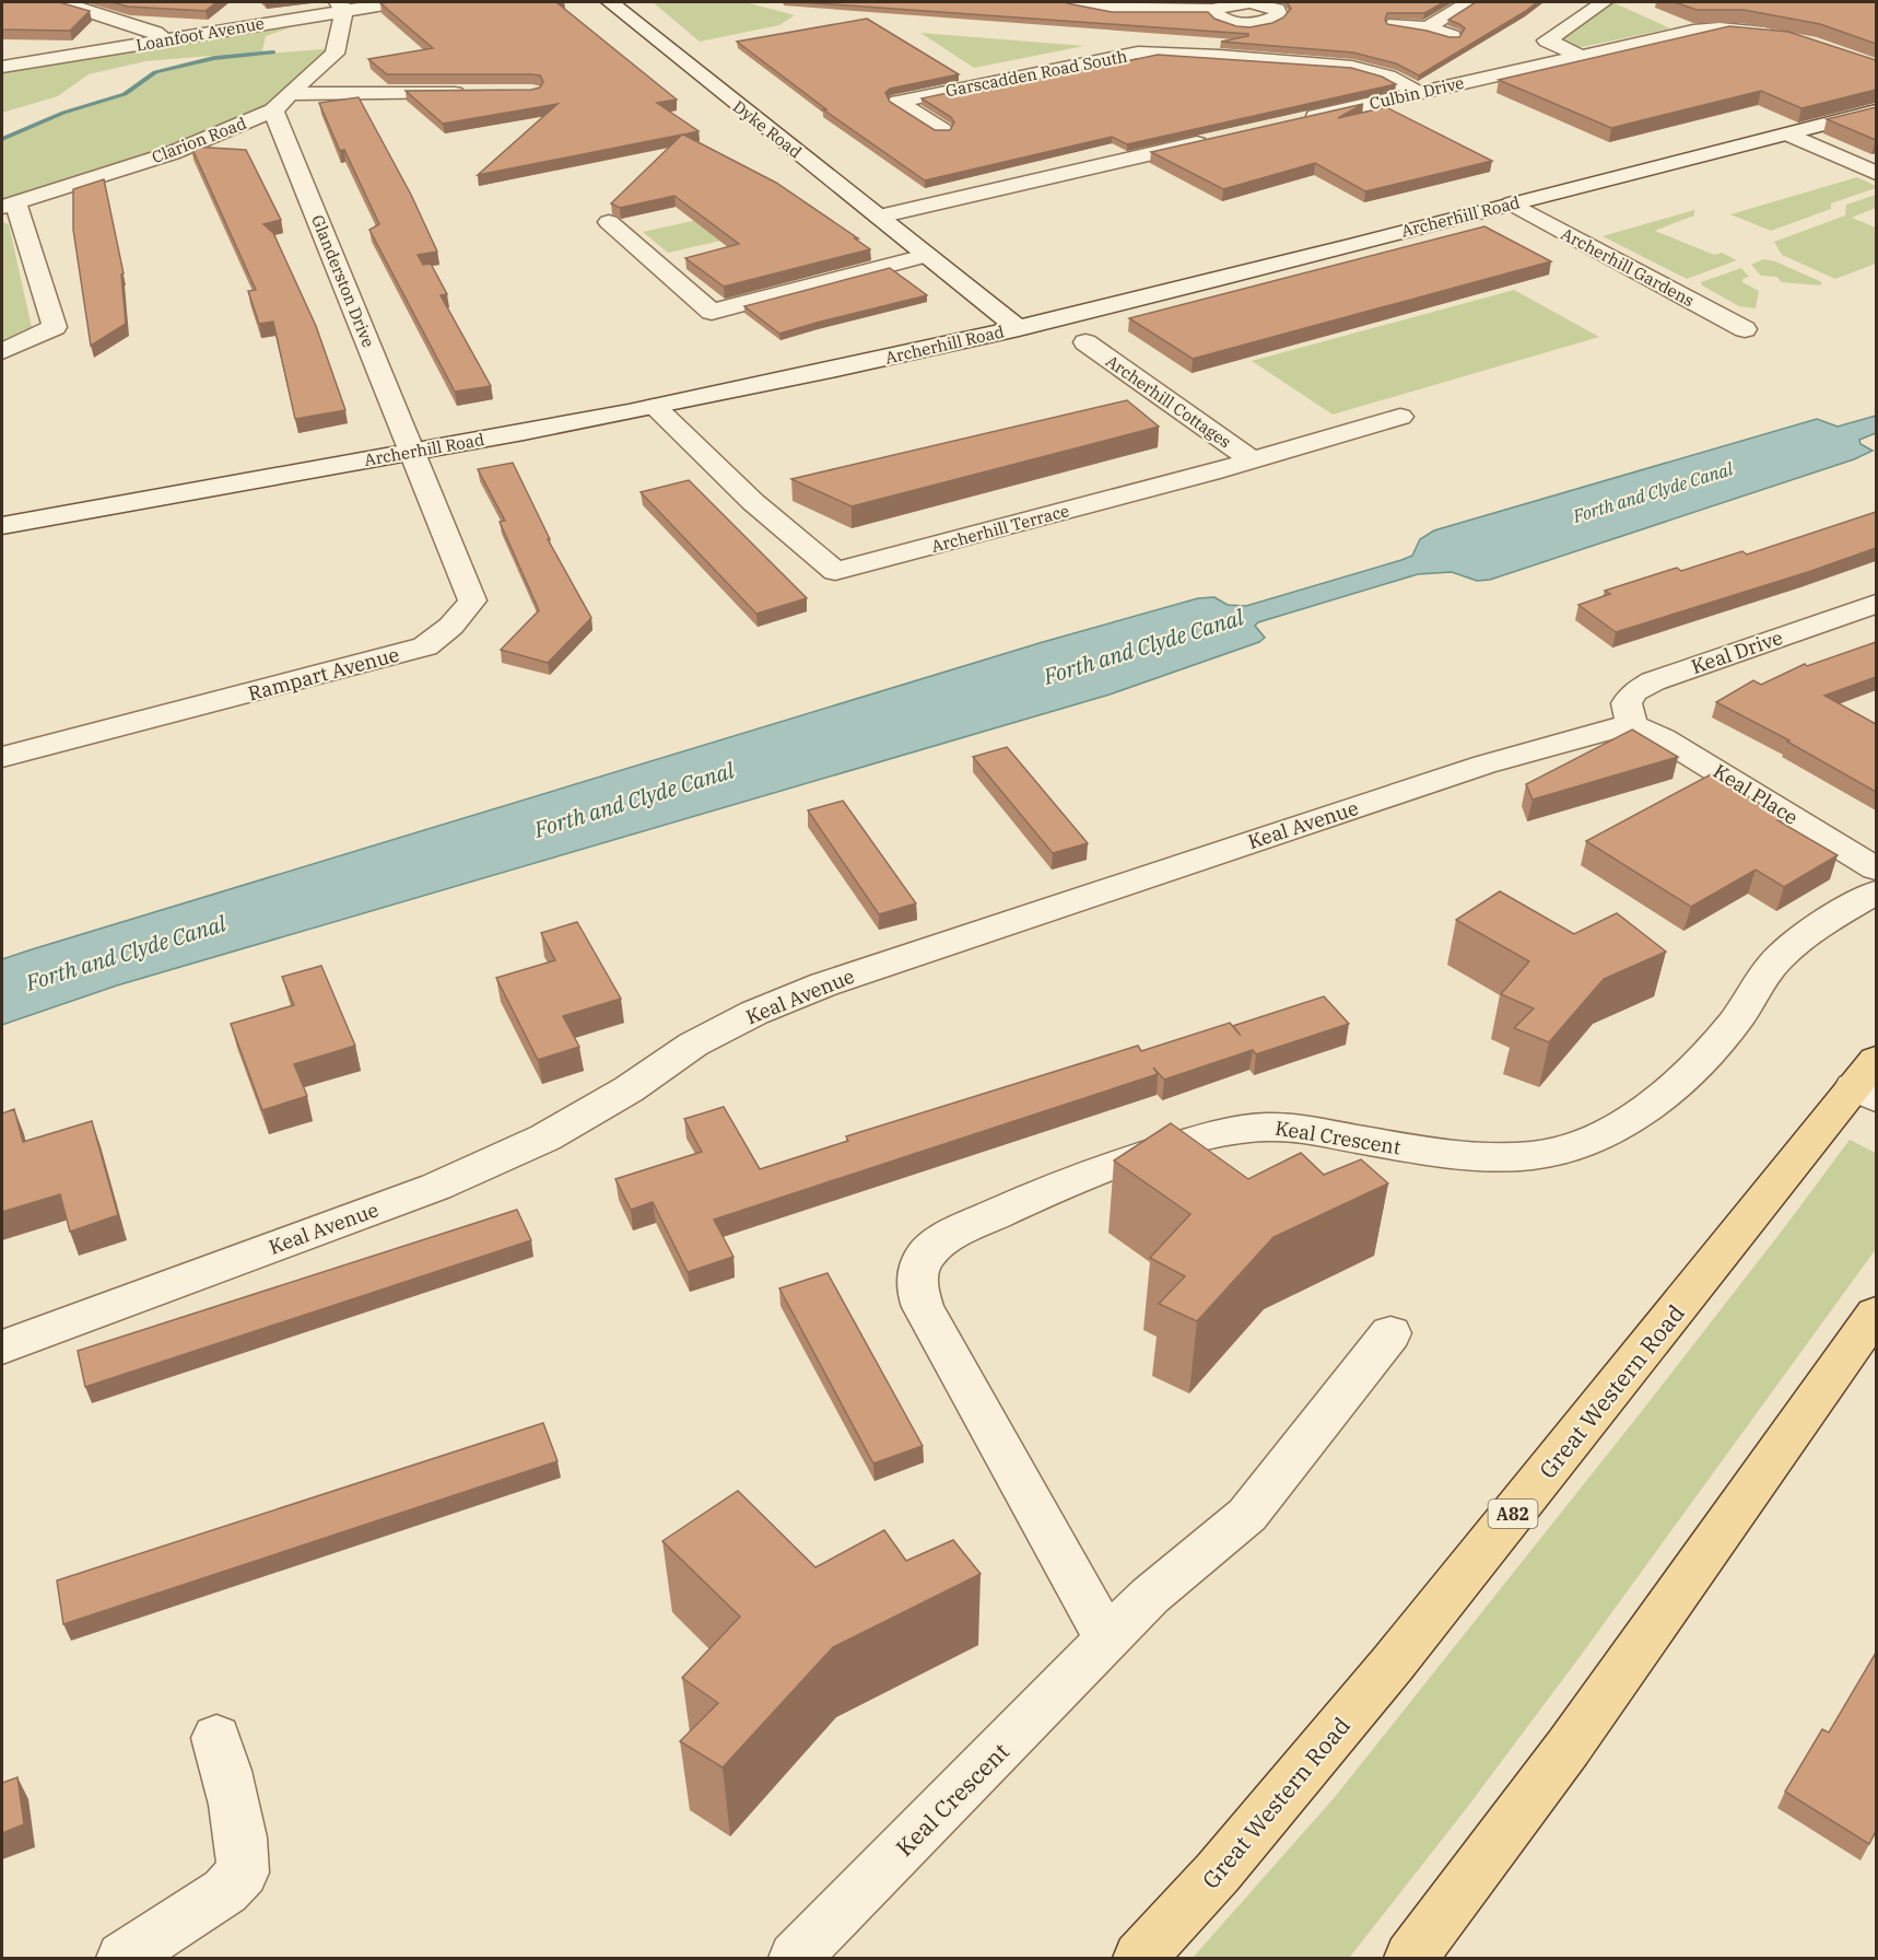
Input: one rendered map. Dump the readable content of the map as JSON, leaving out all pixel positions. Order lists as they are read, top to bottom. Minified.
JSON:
{"streets":{"main road":["Great Western Road","A82"],"street":["Loanfoot Avenue","Garscadden Road South","Culbin Drive","Dyke Road","Clarion Road","Archerhill Road","Archerhill Gardens","Glanderston Drive","Archerhill Cottages","Archerhill Terrace","Keal Drive","Rampart Avenue","Keal Place","Keal Avenue","Keal Crescent"]},"crossings":[["Loanfoot Avenue","Clarion Road"],["Garscadden Road South","Culbin Drive"],["Dyke Road","Archerhill Road"],["Clarion Road","Glanderston Drive"],["Archerhill Road","Archerhill Gardens"],["Archerhill Road","Glanderston Drive"],["Archerhill Road","Archerhill Terrace"],["Archerhill Road","Rampart Avenue"],["Glanderston Drive","Rampart Avenue"],["Archerhill Cottages","Archerhill Terrace"],["Keal Drive","Keal Place"],["Keal Drive","Keal Avenue"],["Keal Place","Keal Avenue"]],"water":["Forth and Clyde Canal"]}
